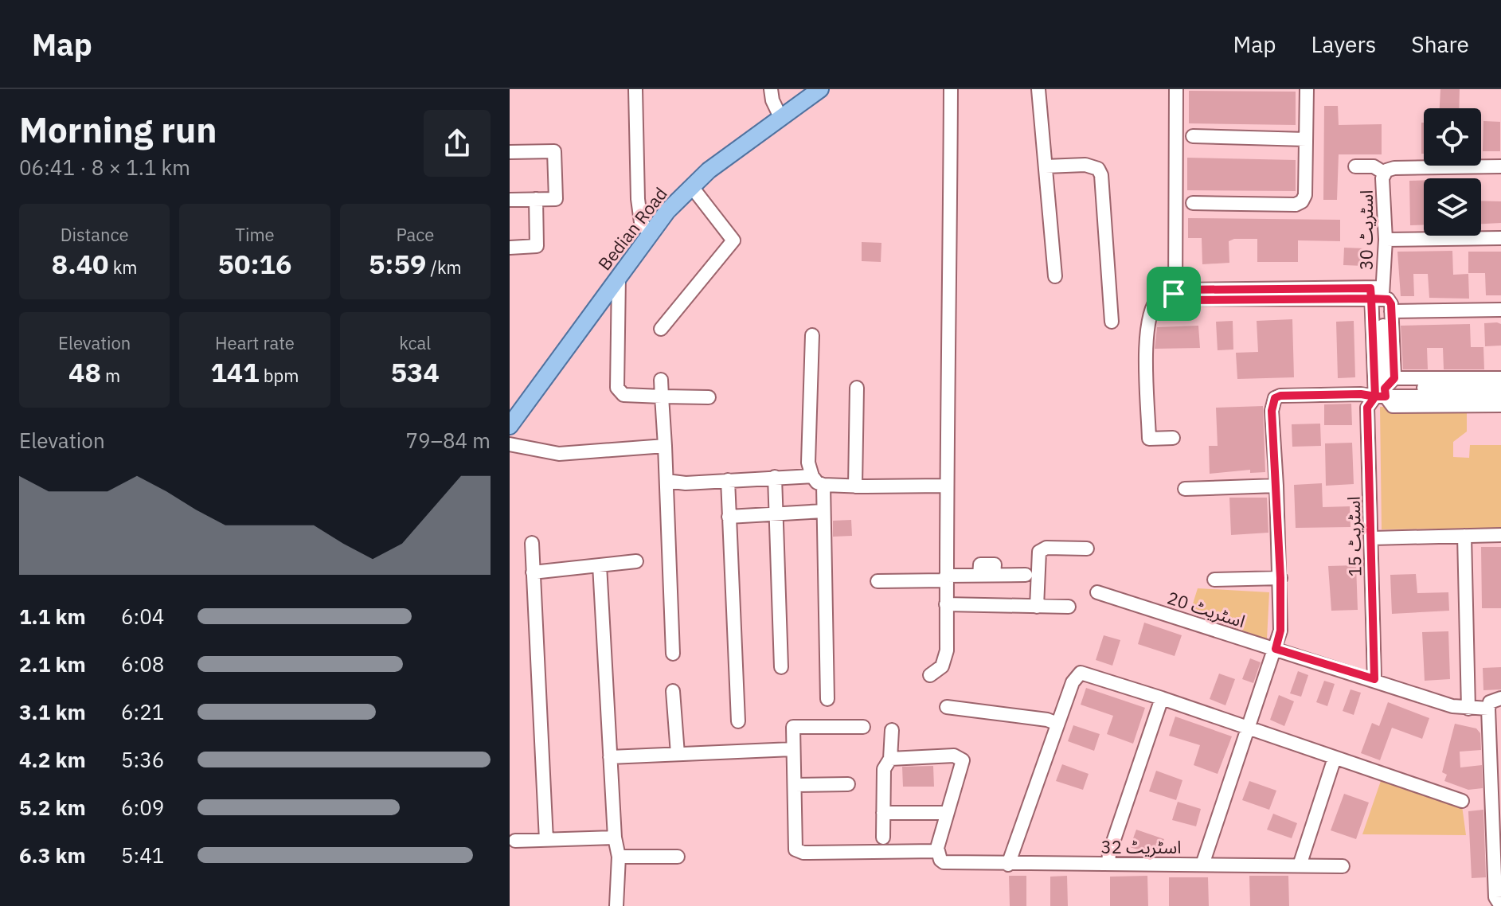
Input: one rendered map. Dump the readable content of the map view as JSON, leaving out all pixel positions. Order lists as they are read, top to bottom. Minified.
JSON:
{"streets":{"main road":["Bedian Road"],"street":["اسٹریٹ 30","اسٹریٹ 15","اسٹریٹ 20","اسٹریٹ 32"]},"crossings":[["اسٹریٹ 30","اسٹریٹ 15"],["اسٹریٹ 15","اسٹریٹ 20"]],"page":{"header":"Map","nav":["Map","Layers","Share"],"heading":["Morning run","06:41 · 8 × 1.1 km"],"stats":[["Distance","8.40 km"],["Time","50:16"],["Pace","5:59 /km"],["Elevation","48 m"],["Heart rate","141 bpm"],["kcal","534"]],"chart":["Elevation","79–84 m"],"list":[{"name":"1.1 km","note":"6:04"},{"name":"2.1 km","note":"6:08"},{"name":"3.1 km","note":"6:21"},{"name":"4.2 km","note":"5:36"},{"name":"5.2 km","note":"6:09"},{"name":"6.3 km","note":"5:41"}]}}
